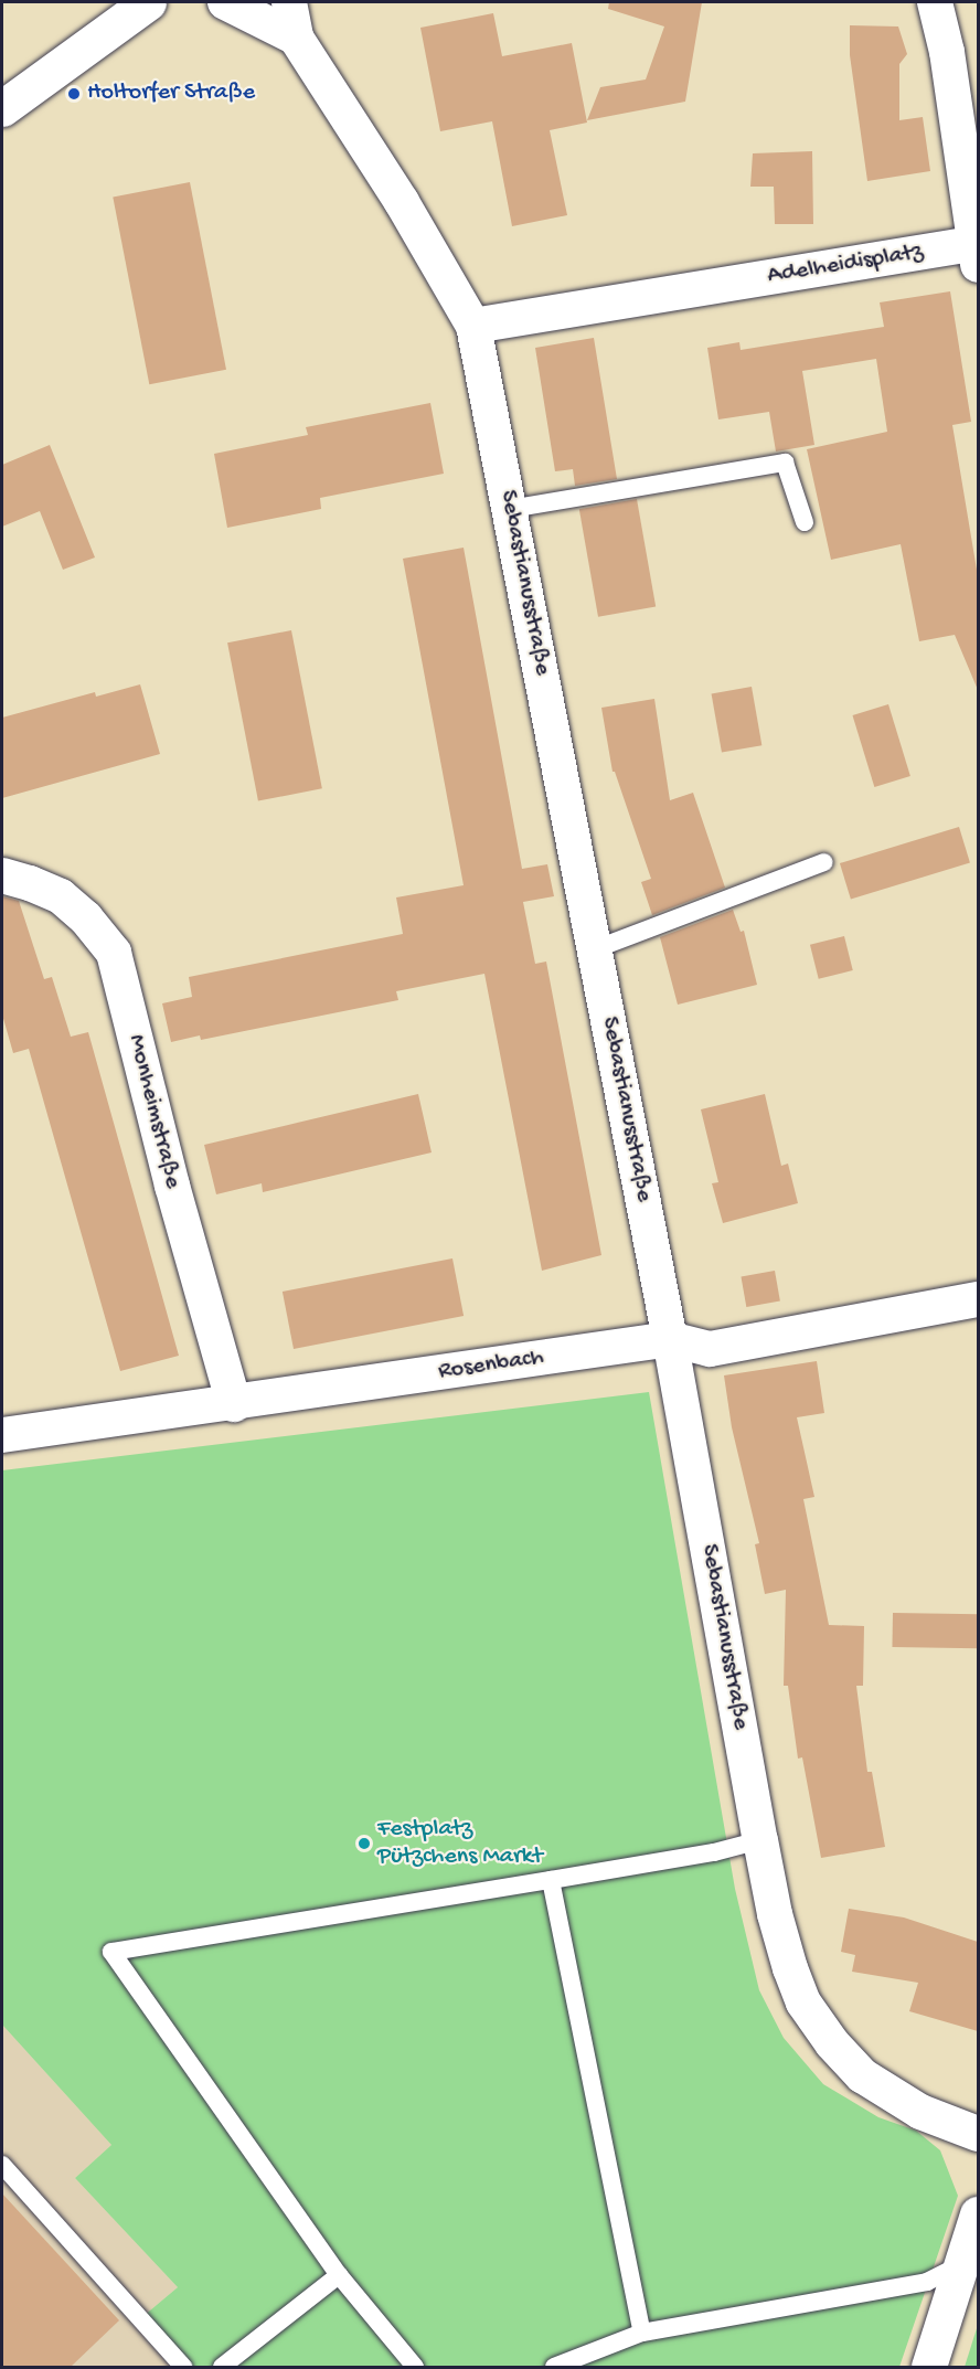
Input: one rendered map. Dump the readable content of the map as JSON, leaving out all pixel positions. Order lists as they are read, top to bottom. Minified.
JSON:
{"streets":{"street":["Adelheidisplatz","Sebastianusstraße","Monheimstraße","Rosenbach"]},"crossings":[["Adelheidisplatz","Sebastianusstraße"],["Sebastianusstraße","Rosenbach"],["Monheimstraße","Rosenbach"]],"places":["Holtorfer Straße","Festplatz Pützchens Markt"]}
